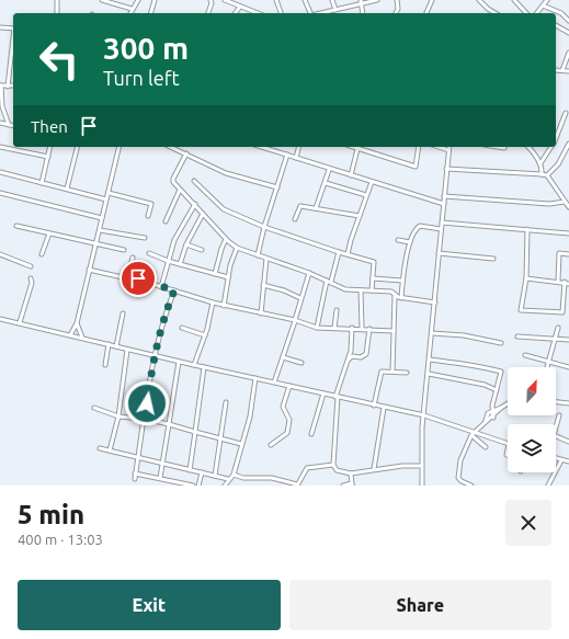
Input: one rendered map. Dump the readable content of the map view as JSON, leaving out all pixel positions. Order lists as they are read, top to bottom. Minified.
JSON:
{"north":"top right","page":{"turn":["300 m","Turn left"],"then":"Then","heading":["5 min","400 m · 13:03"],"buttons":["Exit","Share"]}}
